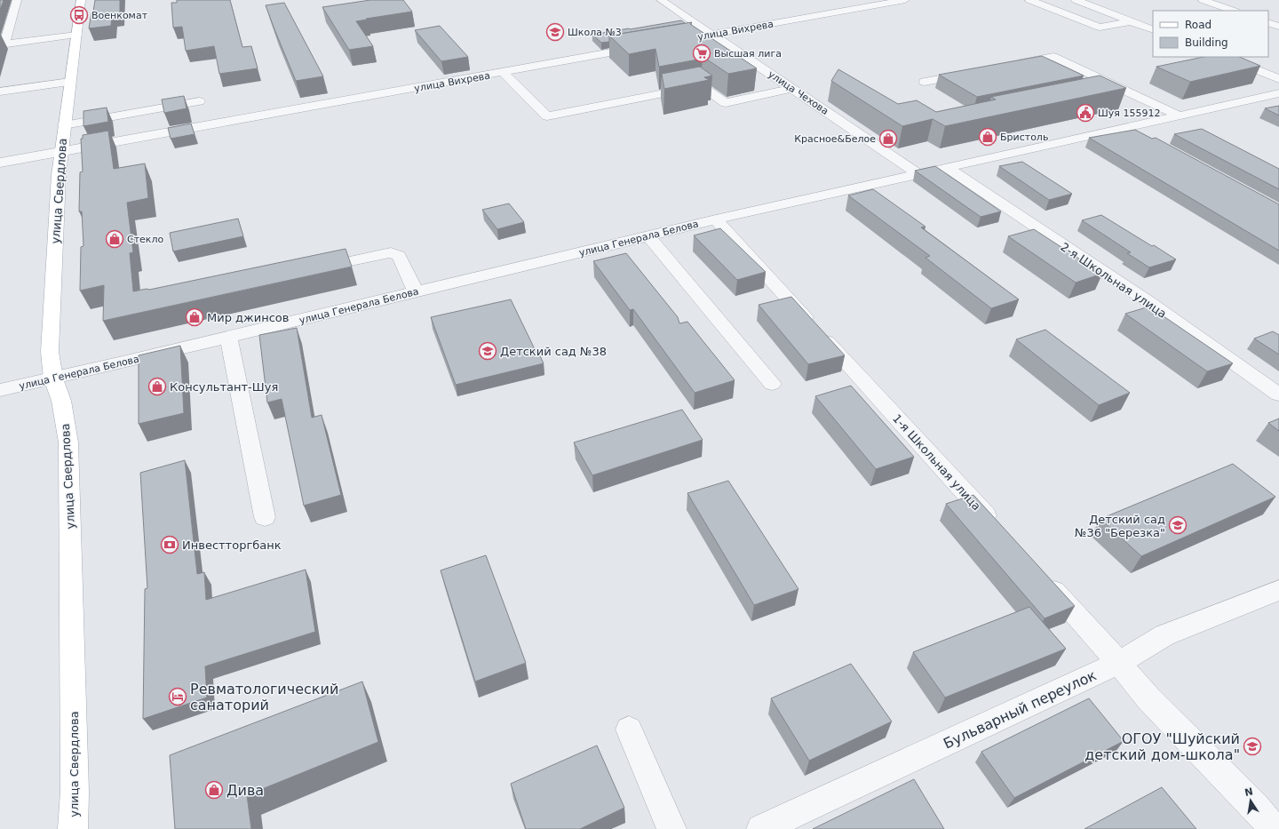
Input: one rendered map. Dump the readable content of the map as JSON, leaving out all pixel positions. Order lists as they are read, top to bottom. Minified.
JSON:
{"streets":{"main road":["улица Свердлова"],"street":["улица Вихрева","улица Чехова","улица Генерала Белова","2-я Школьная улица","1-я Школьная улица","Бульварный переулок"]},"crossings":[["улица Вихрева","улица Чехова"],["улица Вихрева","улица Свердлова"],["улица Чехова","улица Генерала Белова"],["улица Свердлова","улица Генерала Белова"],["улица Генерала Белова","2-я Школьная улица"],["улица Генерала Белова","1-я Школьная улица"]],"places":{"bus stop":["Военкомат"],"school or university":["Школа №3","Детский сад №38","Детский сад №36 \"Березка\"","ОГОУ \"Шуйский детский дом-школа\""],"supermarket":["Высшая лига"],"public building":["Шуя 155912"],"shop":["Бристоль","Красное&Белое","Стекло","Мир джинсов","Консультант-Шуя","Дива"],"bank":["Инвестторгбанк"],"hotel":["Ревматологический санаторий"]},"legend":["Road","Building"],"north":"top"}
